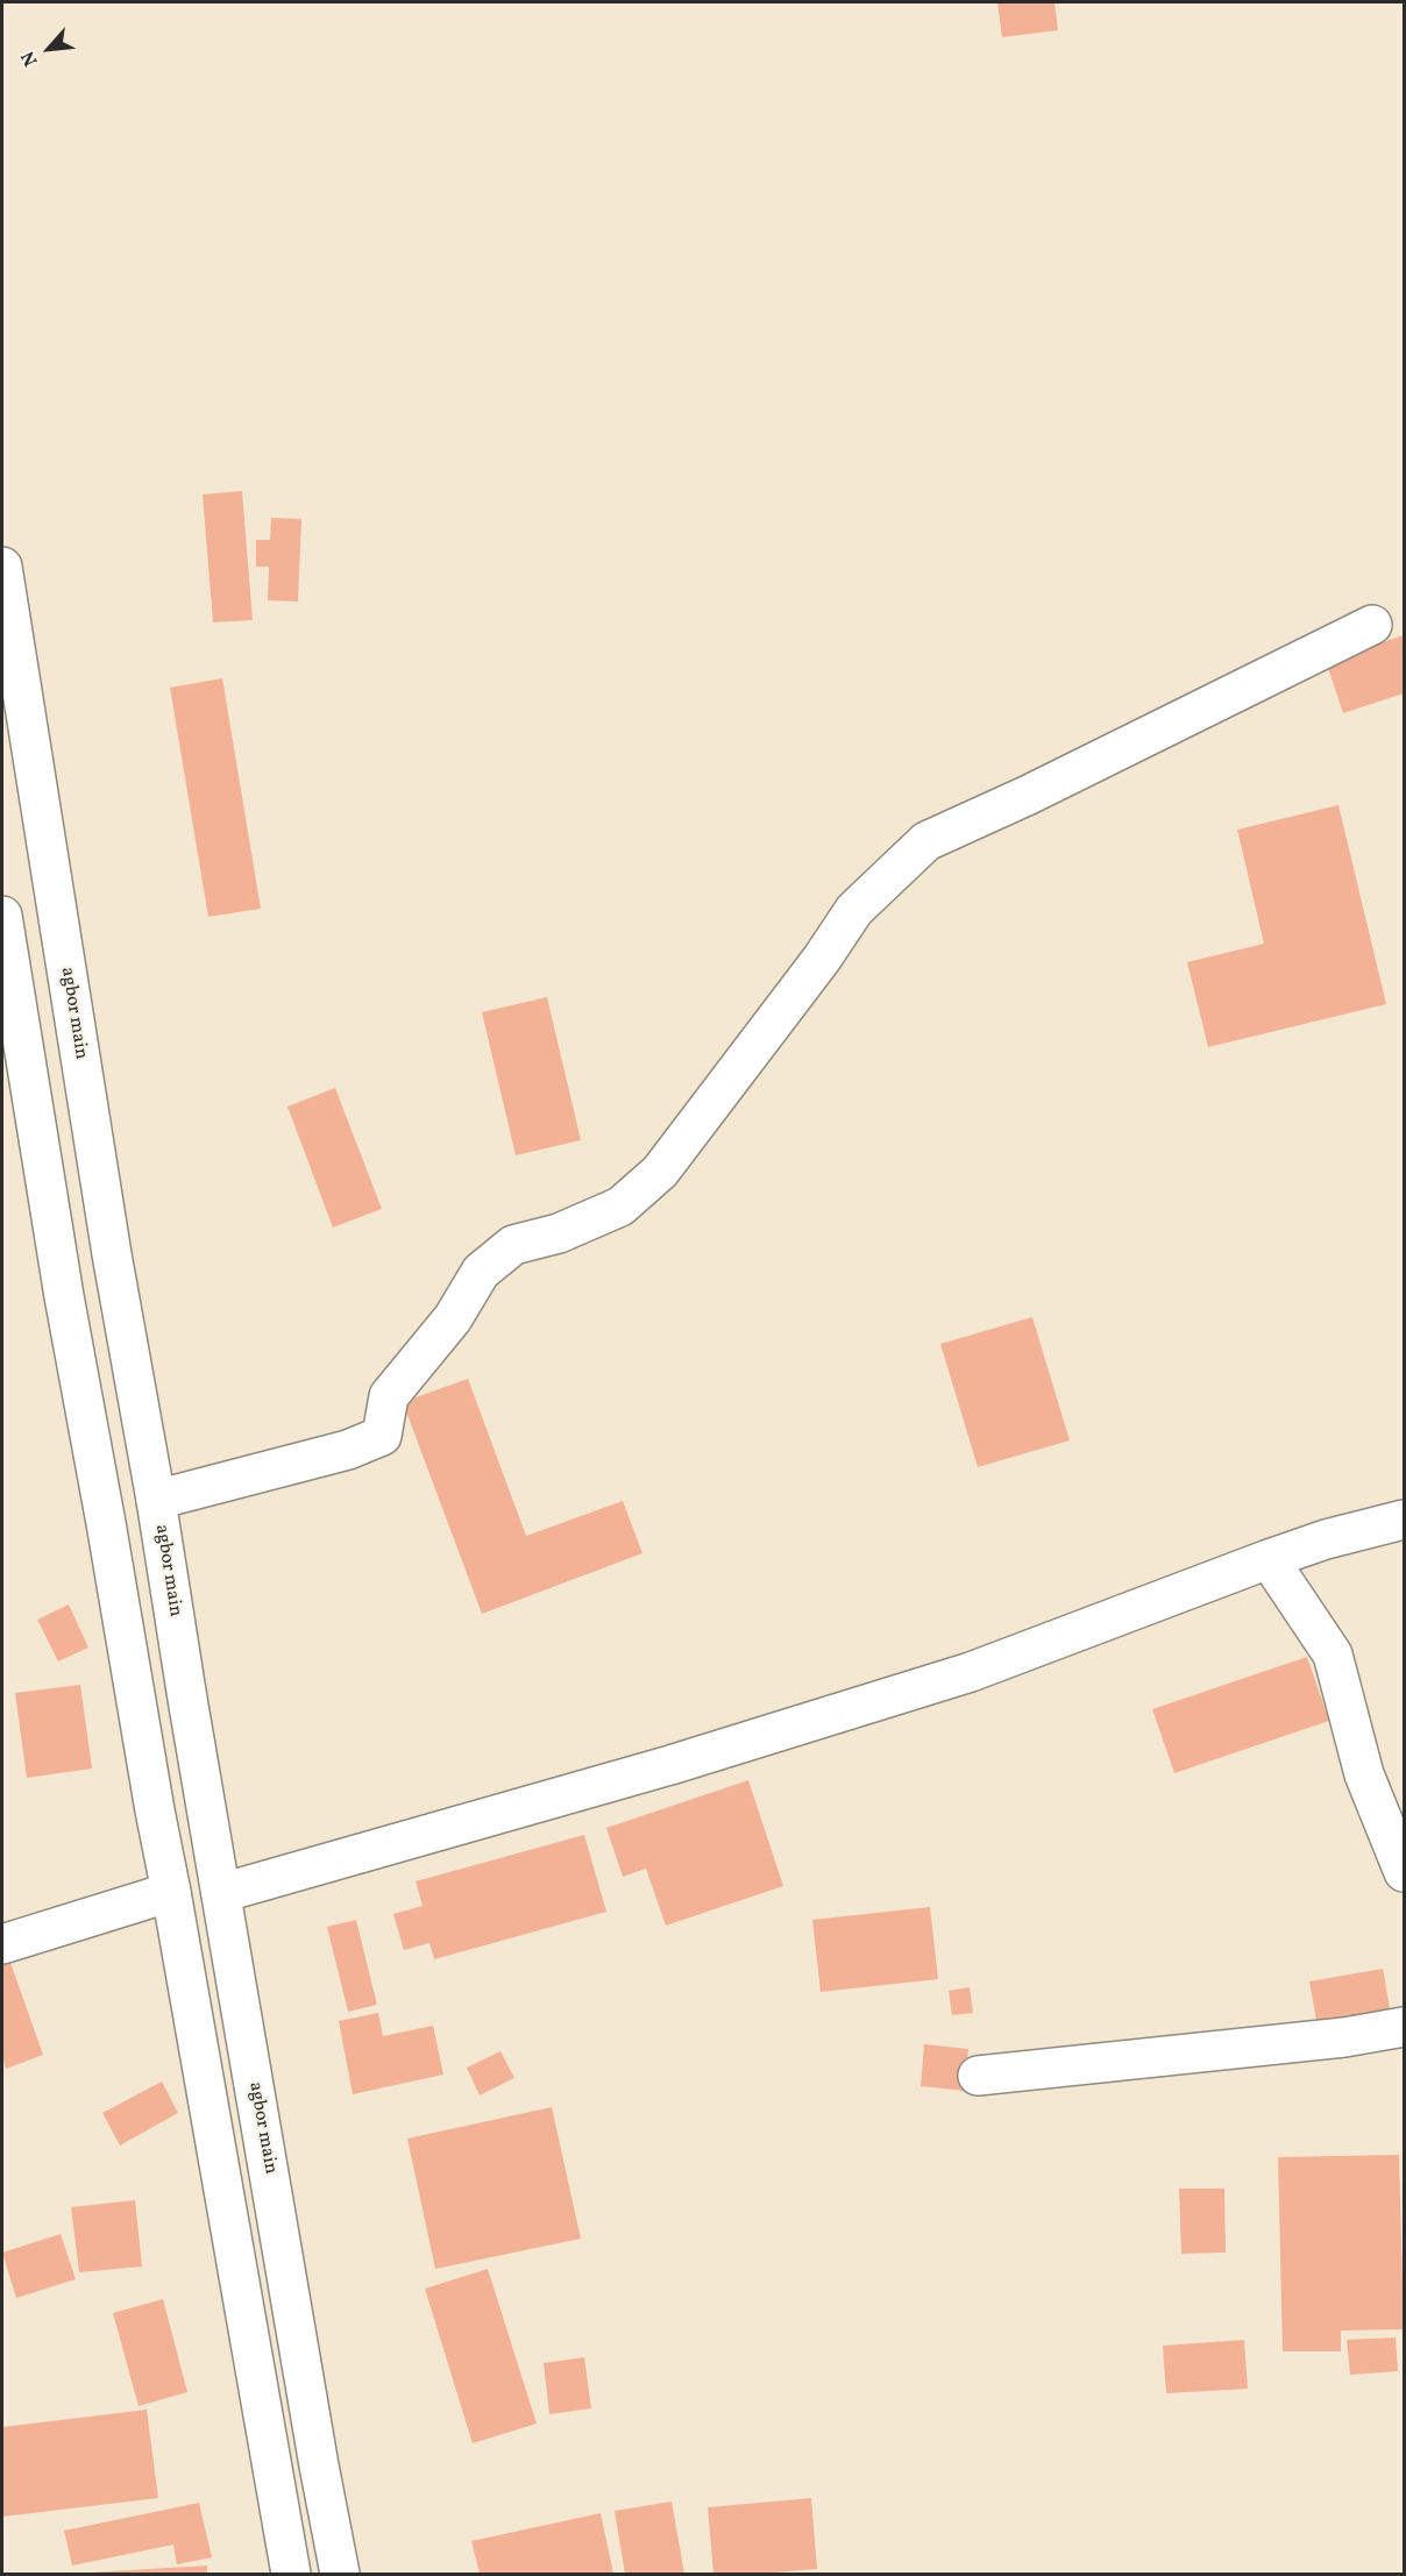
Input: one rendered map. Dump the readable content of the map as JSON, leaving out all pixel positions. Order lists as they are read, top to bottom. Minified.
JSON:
{"streets":{"street":["agbor main"]},"north":"bottom left"}
